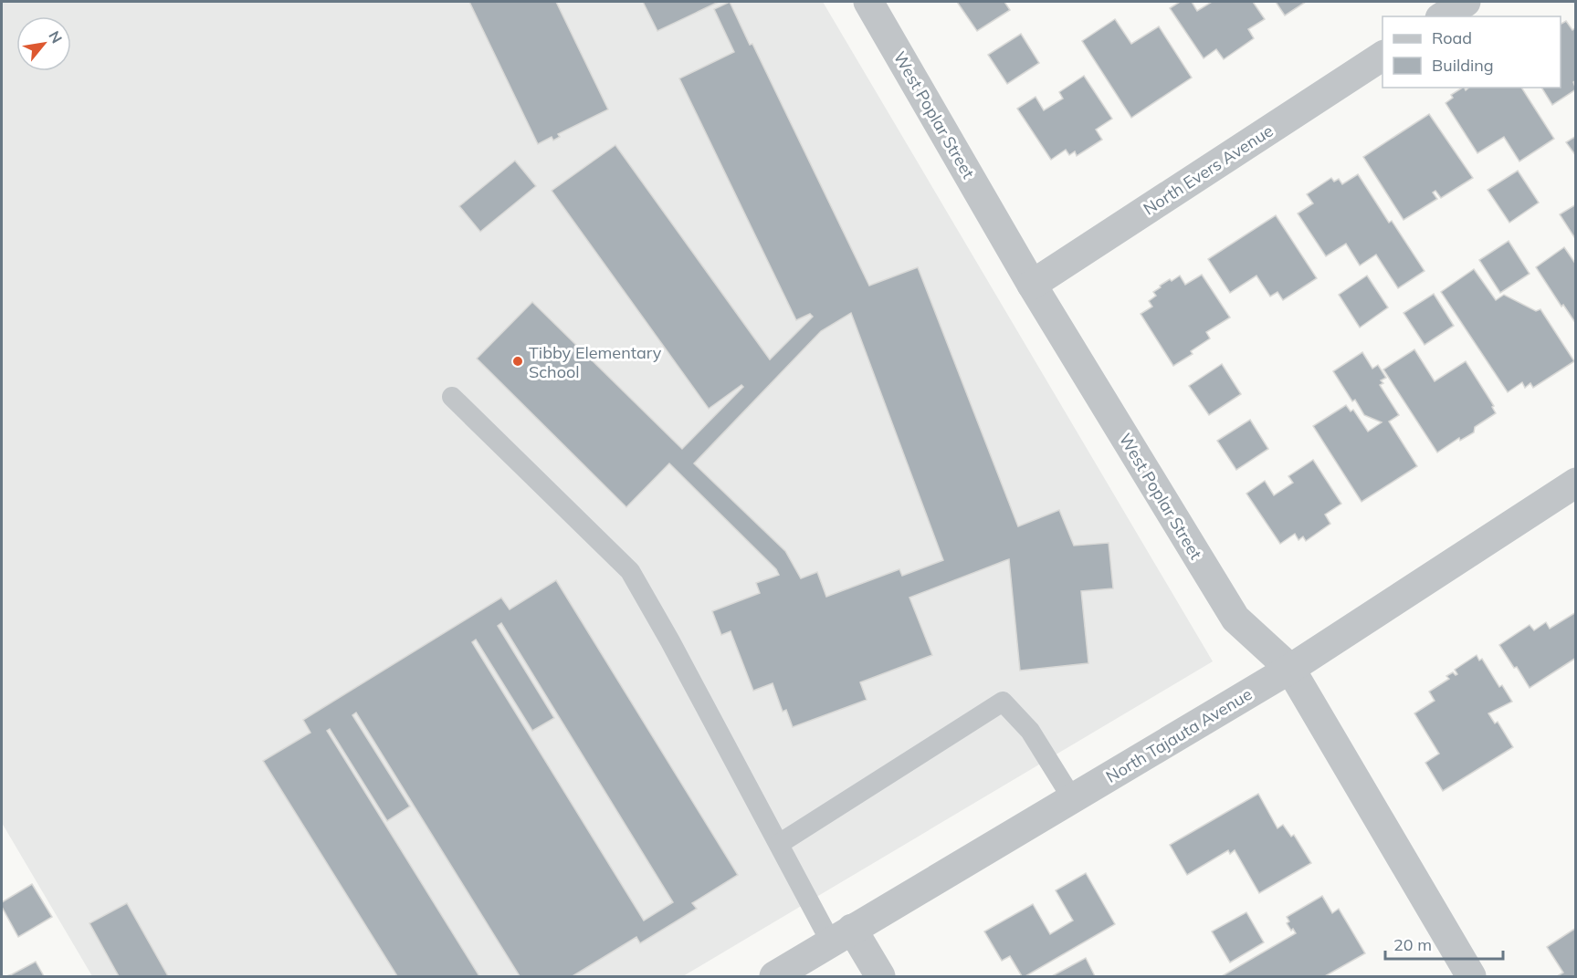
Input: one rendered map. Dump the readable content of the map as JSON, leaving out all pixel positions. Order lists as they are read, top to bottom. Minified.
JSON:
{"streets":{"street":["West Poplar Street","North Evers Avenue","North Tajauta Avenue"]},"crossings":[["West Poplar Street","North Evers Avenue"],["West Poplar Street","North Tajauta Avenue"]],"places":["Tibby Elementary School"],"legend":["Road","Building"],"scale_bar":"20 m","north":"top right"}
